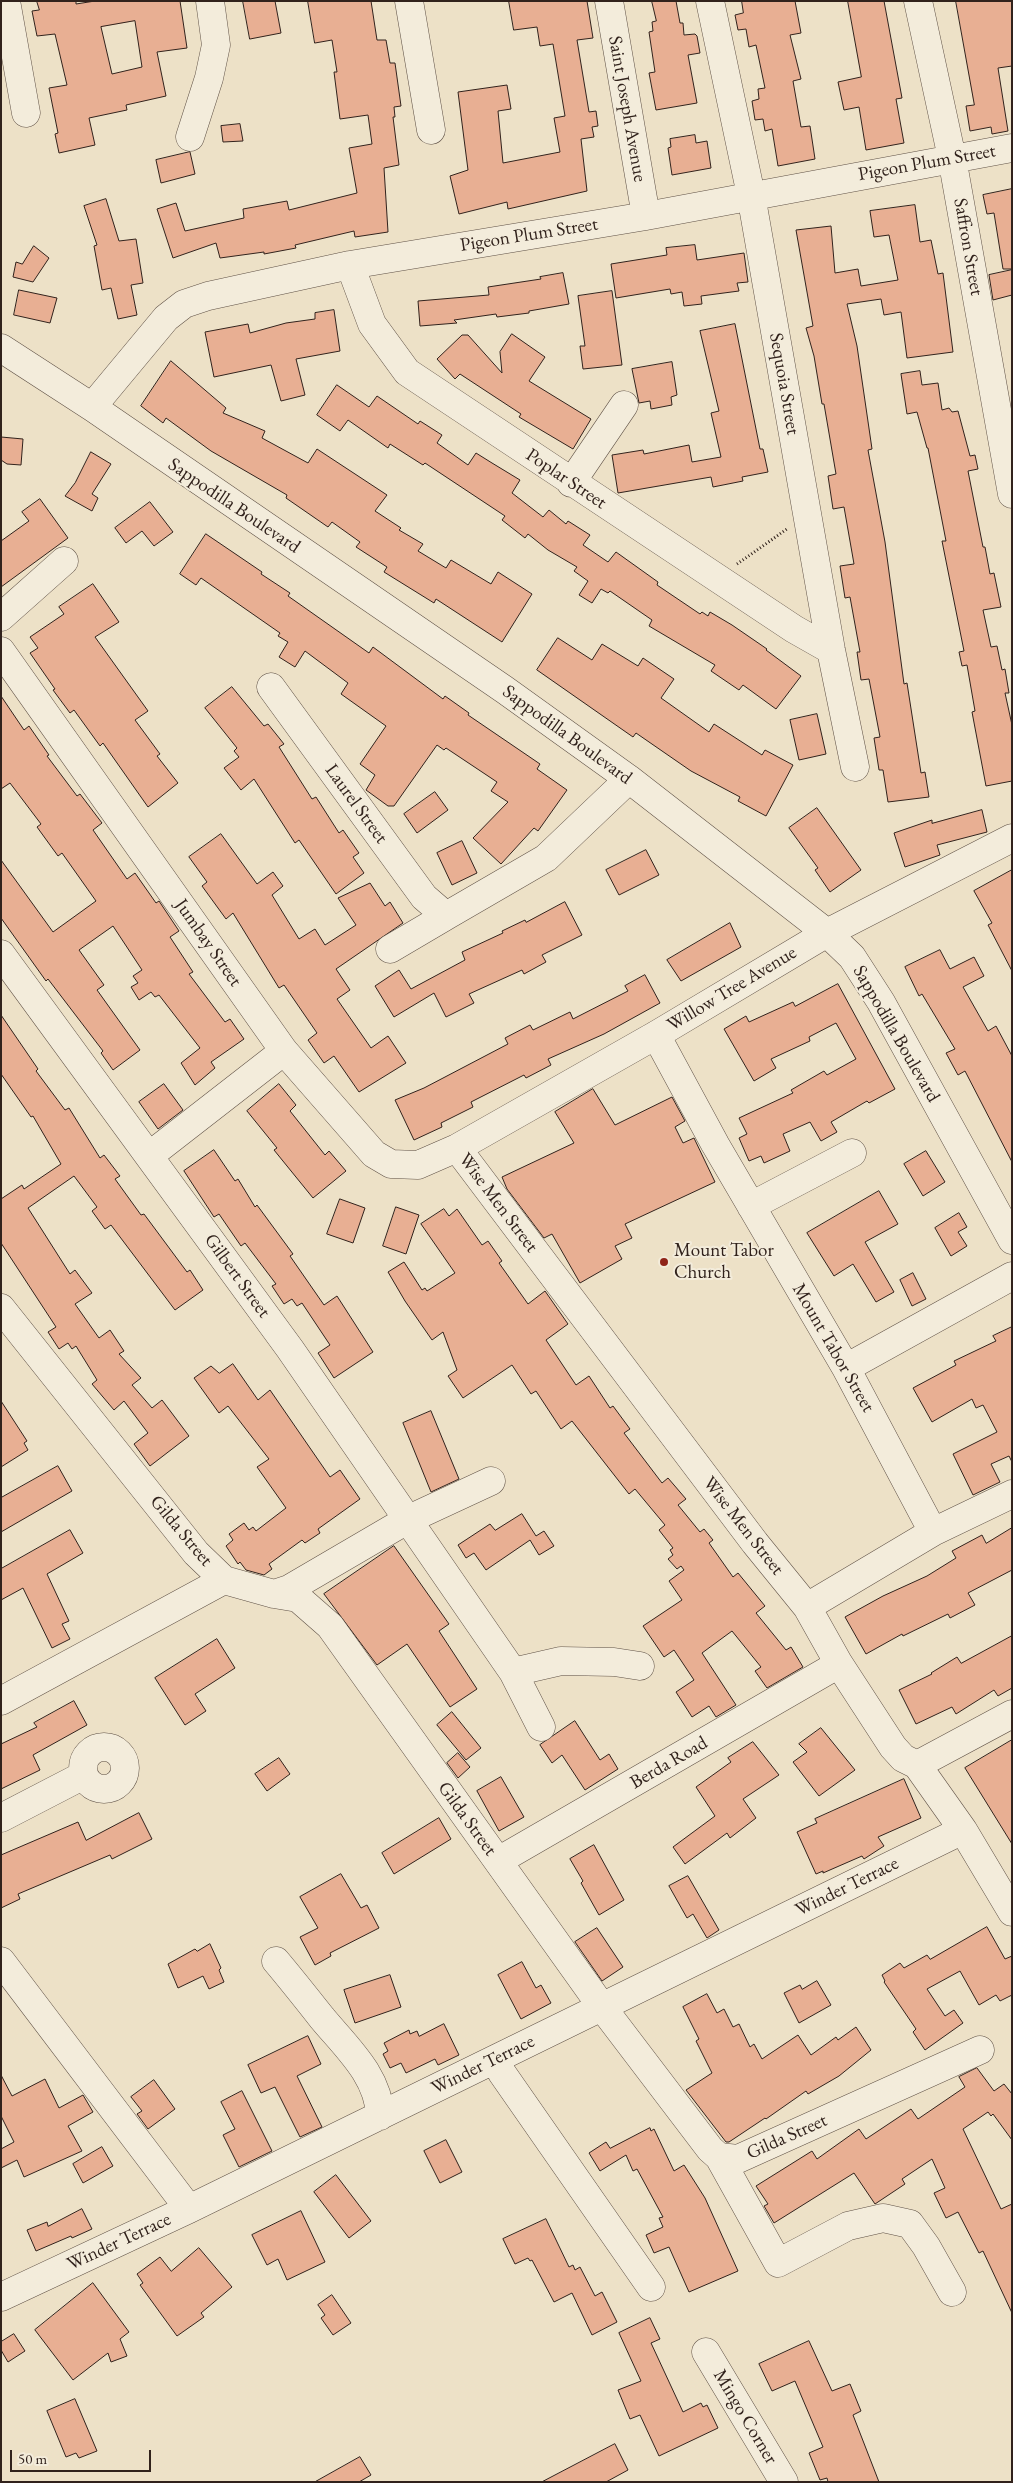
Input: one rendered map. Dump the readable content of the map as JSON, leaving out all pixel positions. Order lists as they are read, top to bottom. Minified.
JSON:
{"streets":{"street":["Saint Joseph Avenue","Pigeon Plum Street","Saffron Street","Sequoia Street","Poplar Street","Sappodilla Boulevard","Laurel Street","Jumbay Street","Willow Tree Avenue","Wise Men Street","Gilbert Street","Mount Tabor Street","Gilda Street","Berda Road","Winder Terrace","Mingo Corner"]},"crossings":[["Saint Joseph Avenue","Pigeon Plum Street"],["Pigeon Plum Street","Saffron Street"],["Pigeon Plum Street","Sequoia Street"],["Pigeon Plum Street","Poplar Street"],["Pigeon Plum Street","Sappodilla Boulevard"],["Sequoia Street","Poplar Street"],["Sappodilla Boulevard","Willow Tree Avenue"],["Jumbay Street","Willow Tree Avenue"],["Jumbay Street","Wise Men Street"],["Willow Tree Avenue","Wise Men Street"],["Willow Tree Avenue","Mount Tabor Street"],["Wise Men Street","Berda Road"],["Wise Men Street","Winder Terrace"],["Gilda Street","Berda Road"],["Gilda Street","Winder Terrace"]],"places":["Mount Tabor Church"],"scale_bar":"50 m"}
